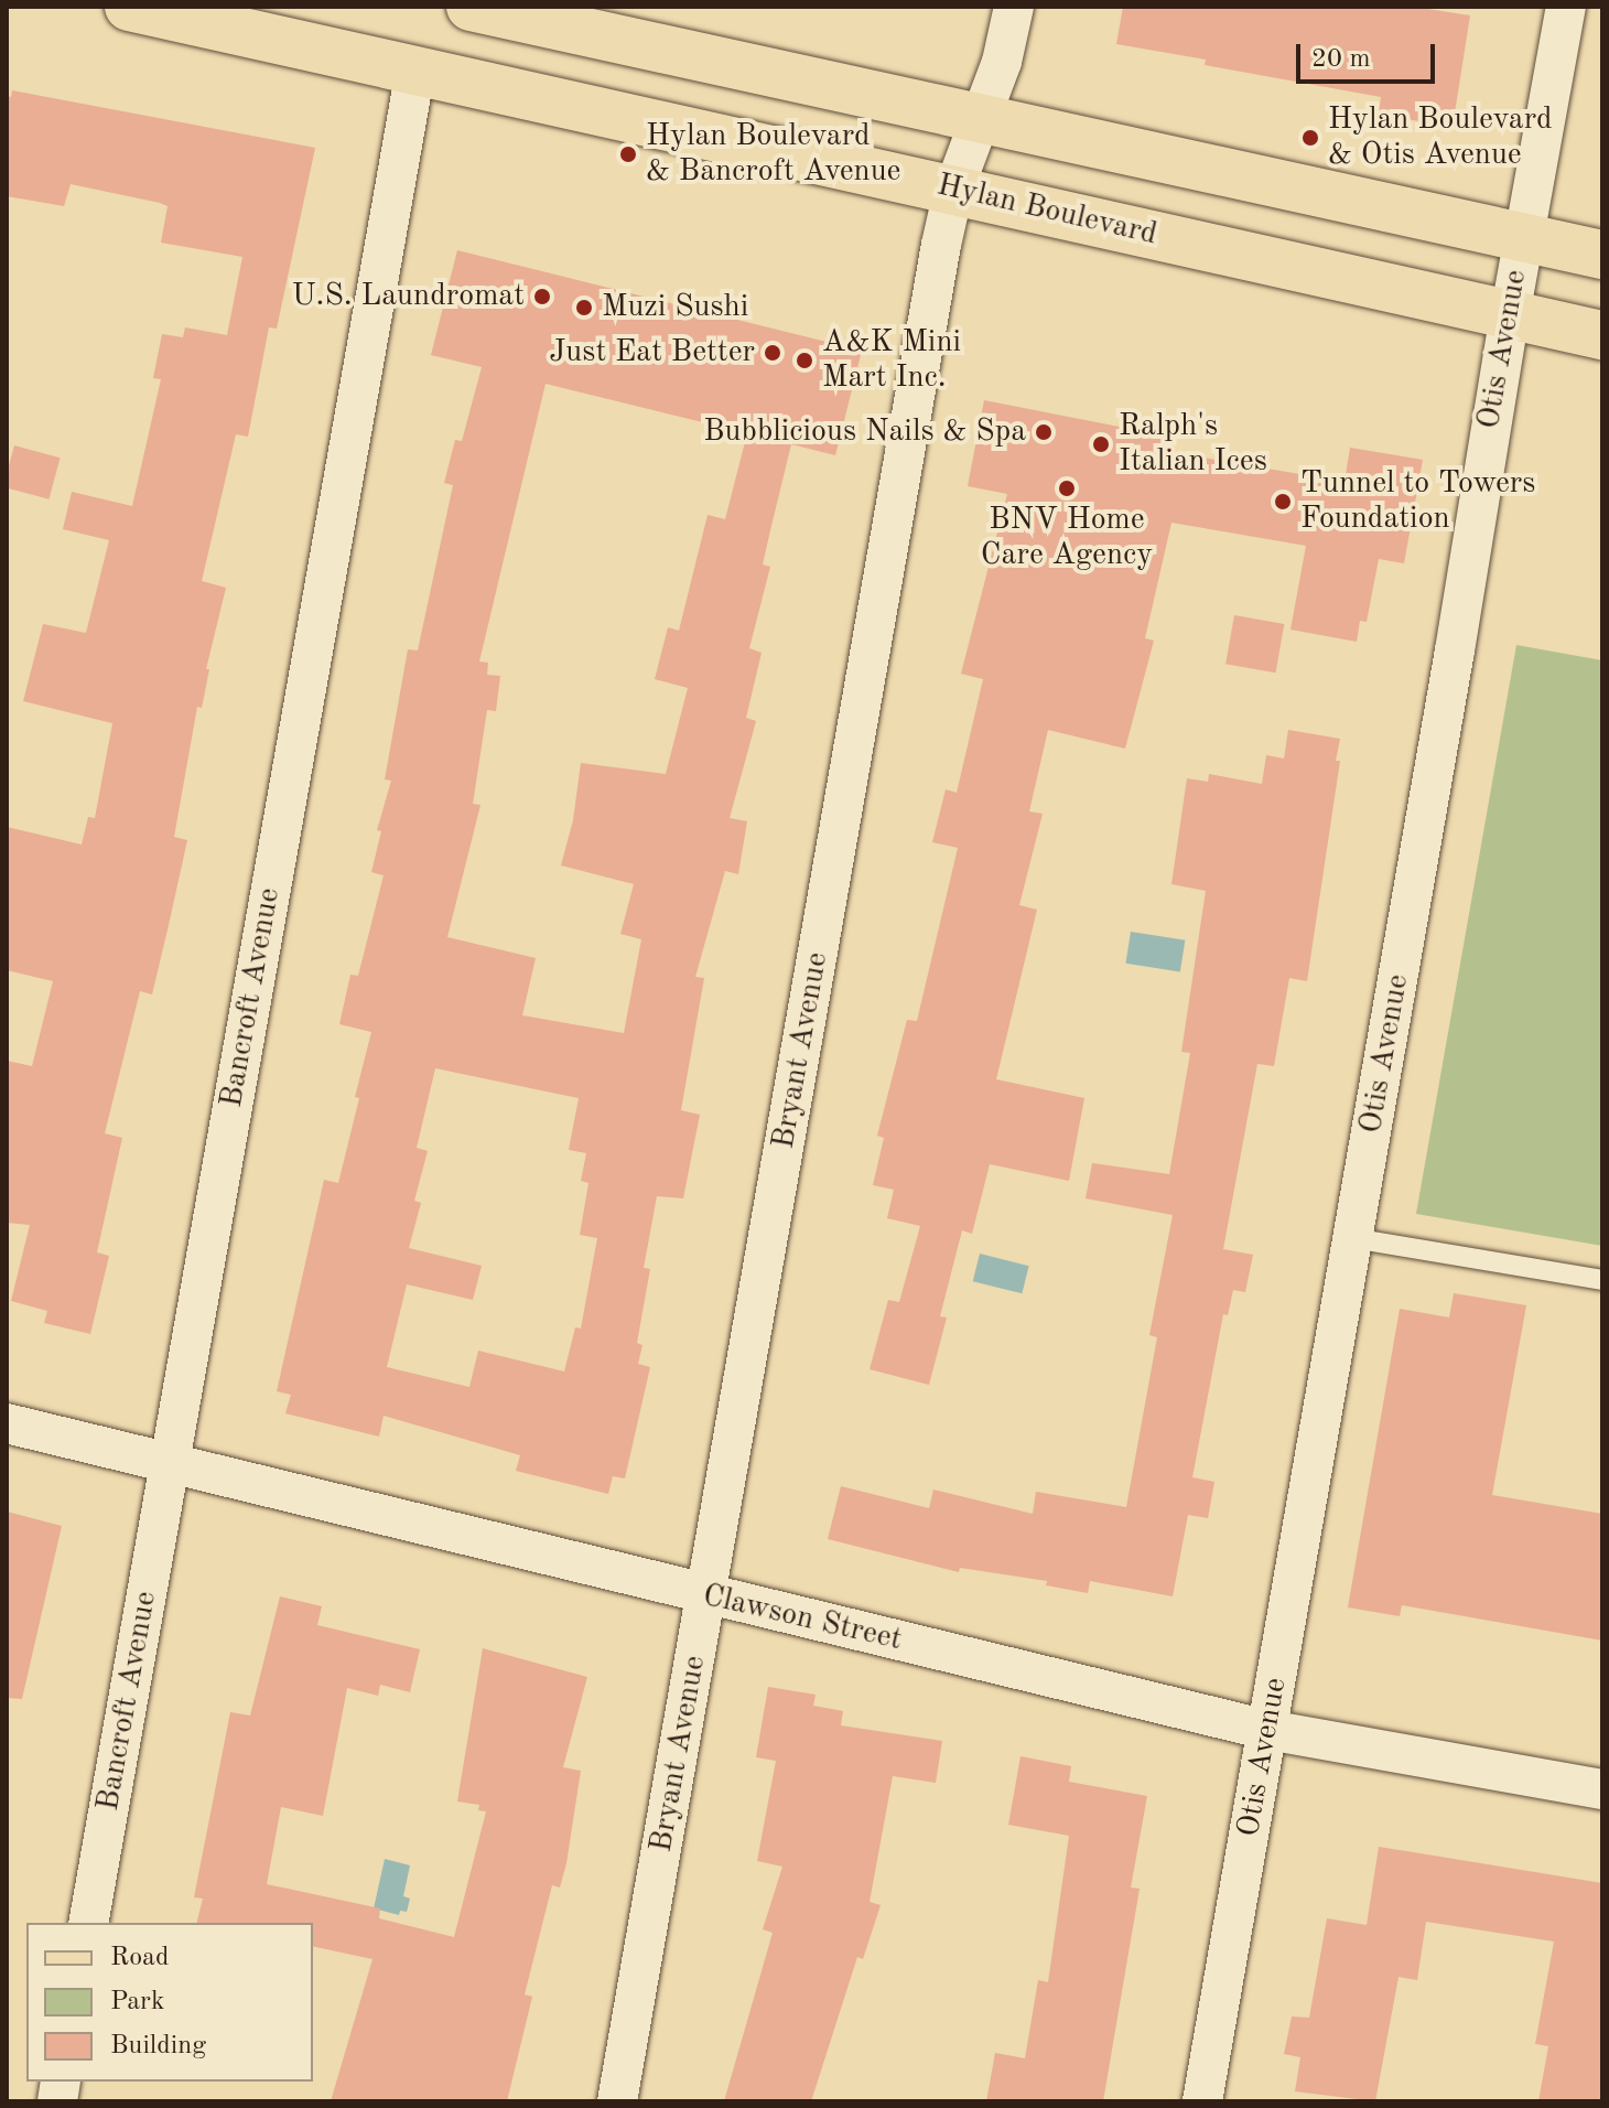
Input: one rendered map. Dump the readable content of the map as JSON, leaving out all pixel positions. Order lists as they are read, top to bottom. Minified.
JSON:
{"streets":{"main road":["Hylan Boulevard"],"street":["Otis Avenue","Bancroft Avenue","Bryant Avenue","Clawson Street"]},"crossings":[["Hylan Boulevard","Otis Avenue"],["Hylan Boulevard","Bancroft Avenue"],["Hylan Boulevard","Bryant Avenue"],["Otis Avenue","Clawson Street"],["Bancroft Avenue","Clawson Street"],["Bryant Avenue","Clawson Street"]],"places":["Hylan Boulevard & Otis Avenue","Hylan Boulevard & Bancroft Avenue","U.S. Laundromat","Muzi Sushi","Just Eat Better","A&K Mini Mart Inc.","Bubblicious Nails & Spa","Ralph's Italian Ices","BNV Home Care Agency","Tunnel to Towers Foundation"],"legend":["Road","Park","Building"],"scale_bar":"20 m"}
